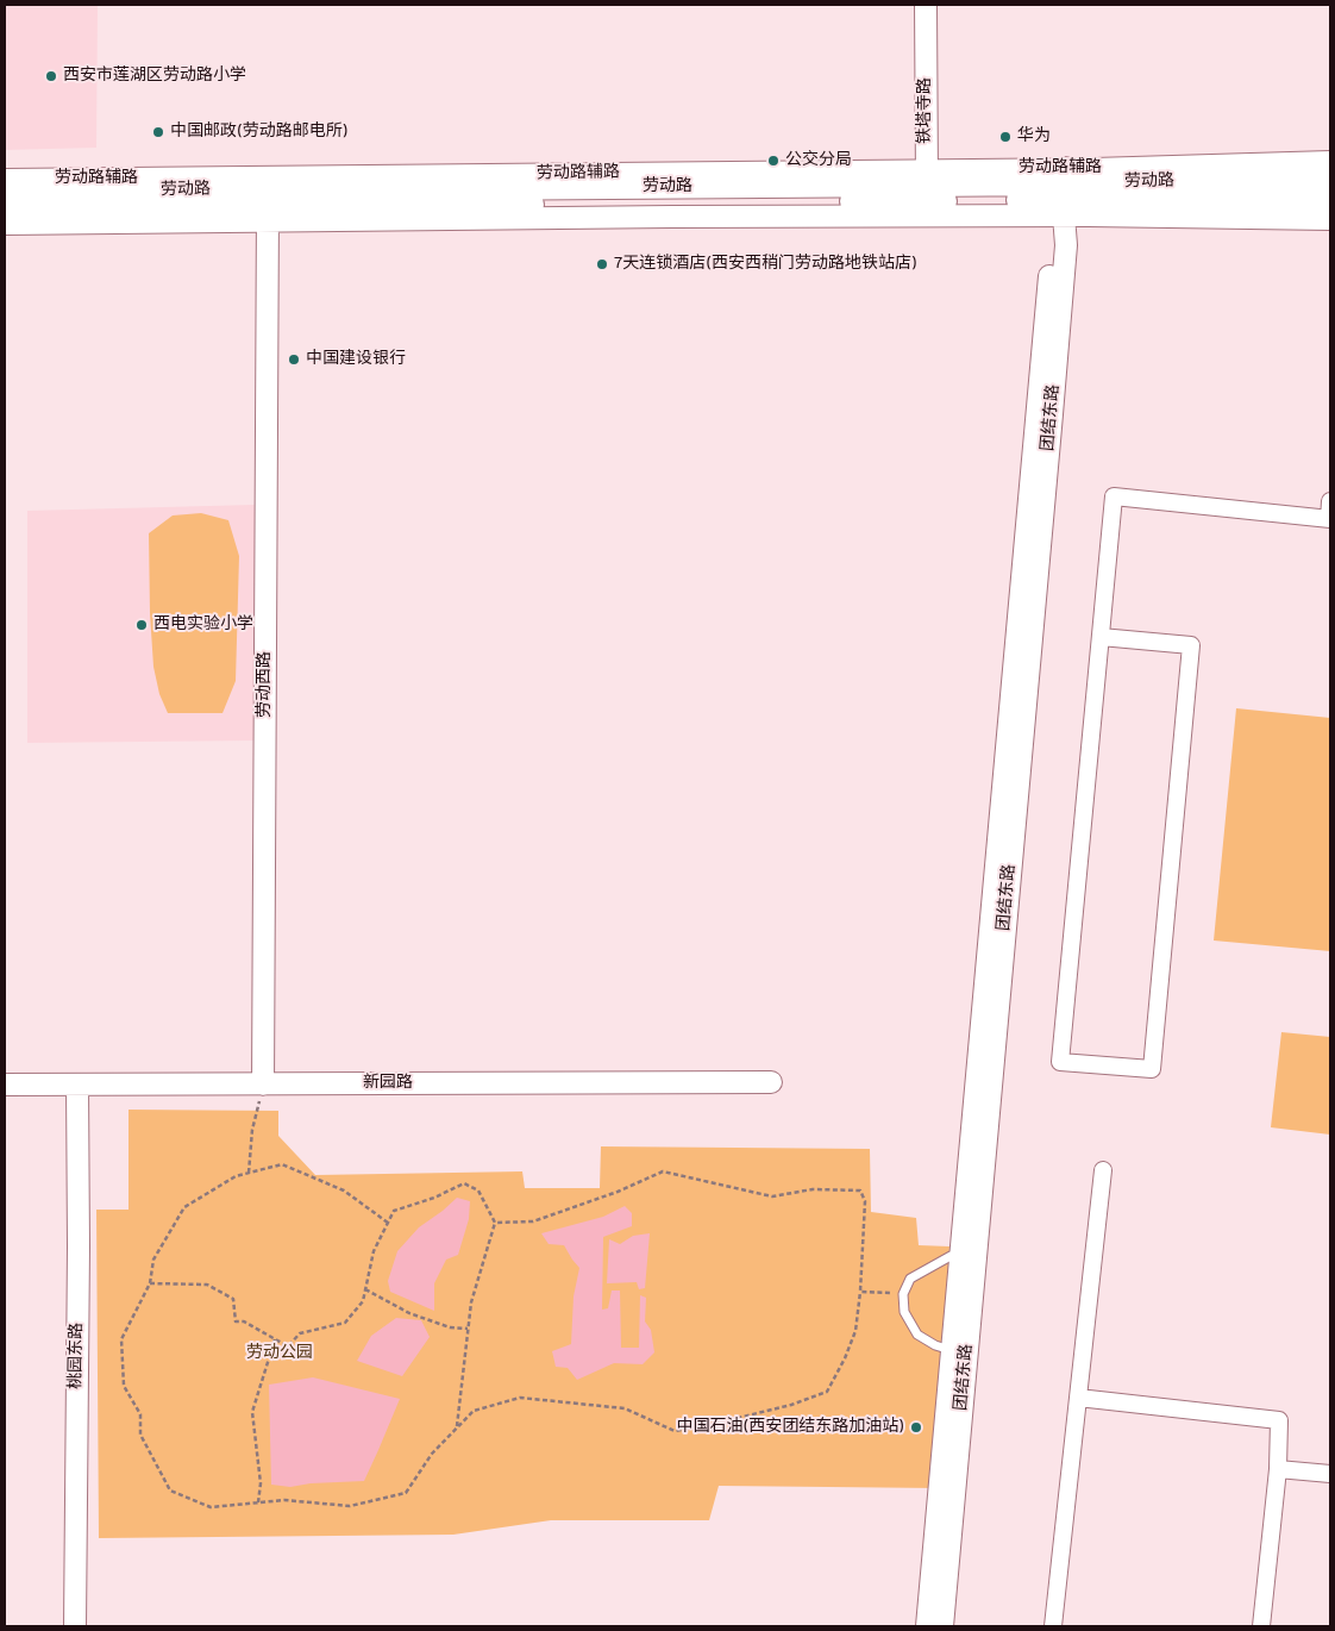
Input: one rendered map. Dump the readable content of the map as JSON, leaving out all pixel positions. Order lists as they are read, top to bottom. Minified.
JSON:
{"streets":{"main road":["劳动路"],"street":["铁塔寺路","劳动路辅路","团结东路","劳动西路","新园路","桃园东路"]},"crossings":[["铁塔寺路","劳动路辅路"],["铁塔寺路","劳动路"],["劳动路辅路","劳动路"],["劳动路辅路","团结东路"],["劳动路辅路","劳动西路"],["劳动路","团结东路"],["劳动路","劳动西路"],["劳动西路","新园路"],["新园路","桃园东路"]],"parks":["劳动公园"],"places":["西安市莲湖区劳动路小学","中国邮政(劳动路邮电所)","华为","公交分局","7天连锁酒店(西安西稍门劳动路地铁站店)","中国建设银行","西电实验小学","中国石油(西安团结东路加油站)"]}
